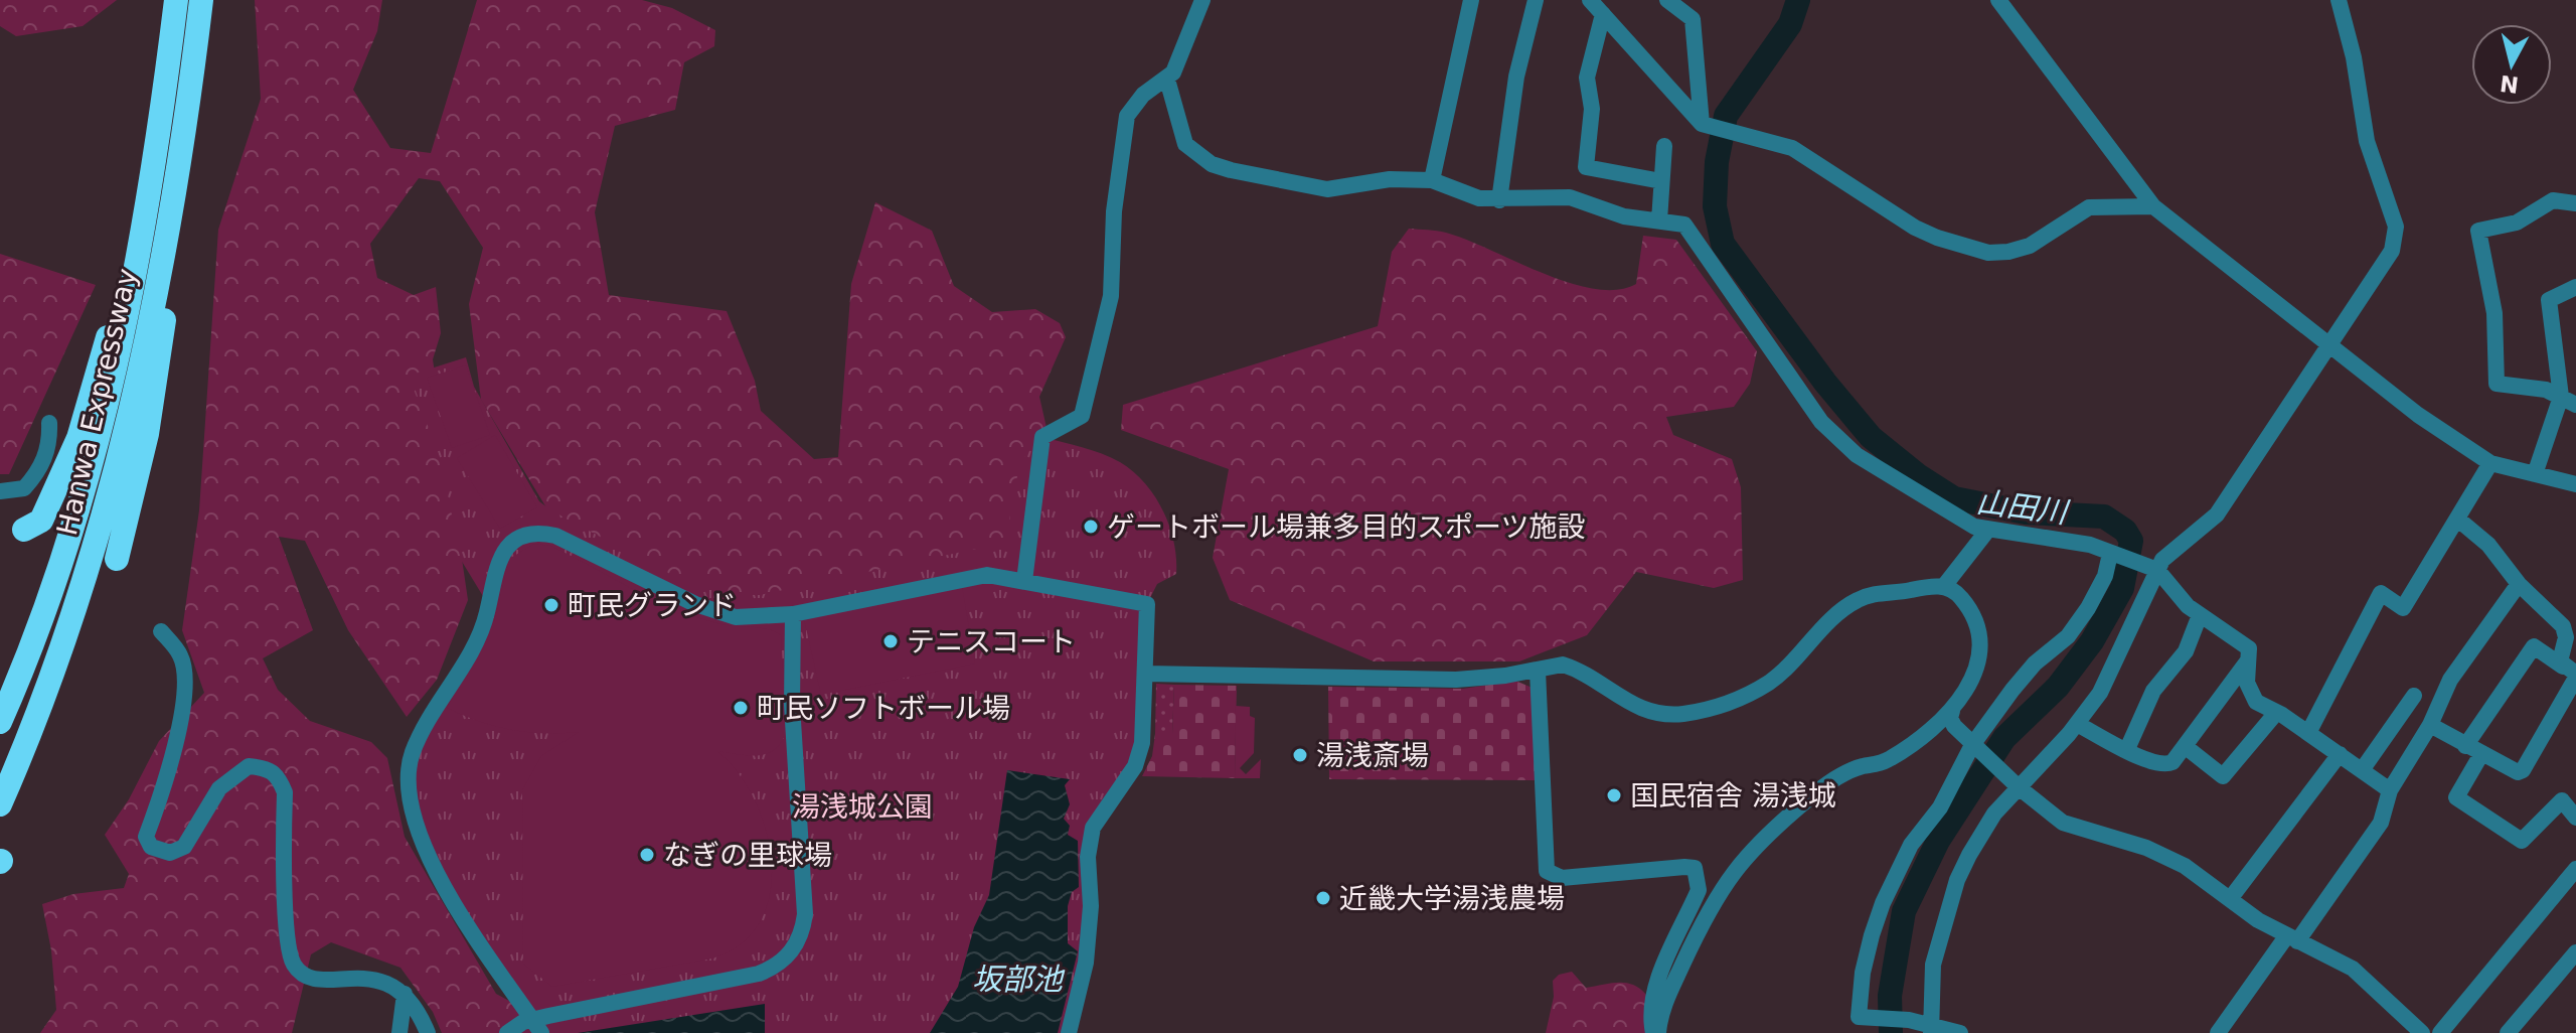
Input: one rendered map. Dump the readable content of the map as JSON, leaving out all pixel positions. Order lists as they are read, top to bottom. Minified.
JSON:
{"streets":{"highway":["Hanwa Expressway"]},"water":["山田川","坂部池"],"parks":["湯浅城公園"],"places":["ゲートボール場兼多目的スポーツ施設","町民グランド","テニスコート","町民ソフトボール場","湯浅斎場","国民宿舎 湯浅城","なぎの里球場","近畿大学湯浅農場"],"north":"bottom"}
